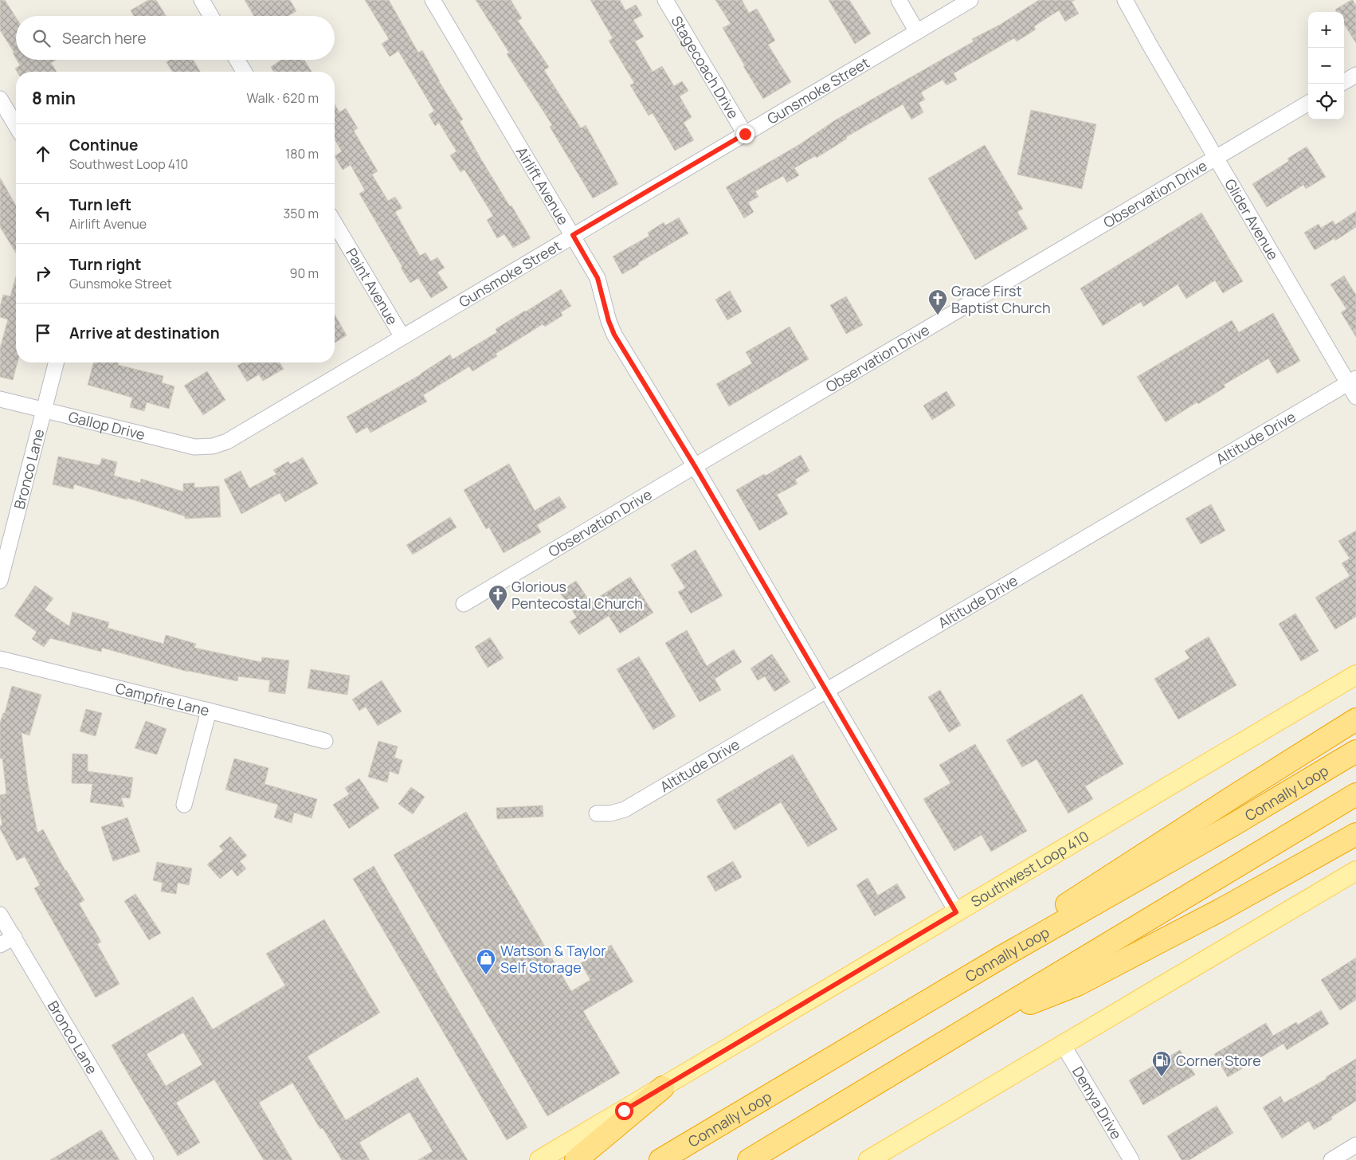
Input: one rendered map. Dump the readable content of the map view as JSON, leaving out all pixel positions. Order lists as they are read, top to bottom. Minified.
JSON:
{"streets":{"highway":["Connally Loop"],"main road":["Southwest Loop 410"],"street":["Stagecoach Drive","Gunsmoke Street","Airlift Avenue","Observation Drive","Glider Avenue","Paint Avenue","Gallop Drive","Altitude Drive","Bronco Lane","Campfire Lane","Demya Drive"]},"crossings":[["Stagecoach Drive","Gunsmoke Street"],["Gunsmoke Street","Airlift Avenue"],["Gunsmoke Street","Paint Avenue"],["Gunsmoke Street","Gallop Drive"],["Airlift Avenue","Observation Drive"],["Airlift Avenue","Altitude Drive"],["Airlift Avenue","Southwest Loop 410"],["Observation Drive","Glider Avenue"],["Glider Avenue","Altitude Drive"],["Gallop Drive","Bronco Lane"]],"places":{"church":["Grace First Baptist Church","Glorious Pentecostal Church"],"shop":["Watson & Taylor Self Storage"],"fuel station":["Corner Store"]},"page":{"map_buttons":["+","−"],"search":"Search here","heading":["8 min","Walk · 620 m"],"list":[["Continue","Southwest Loop 410","180 m"],["Turn left","Airlift Avenue","350 m"],["Turn right","Gunsmoke Street","90 m"],"Arrive at destination"]}}
